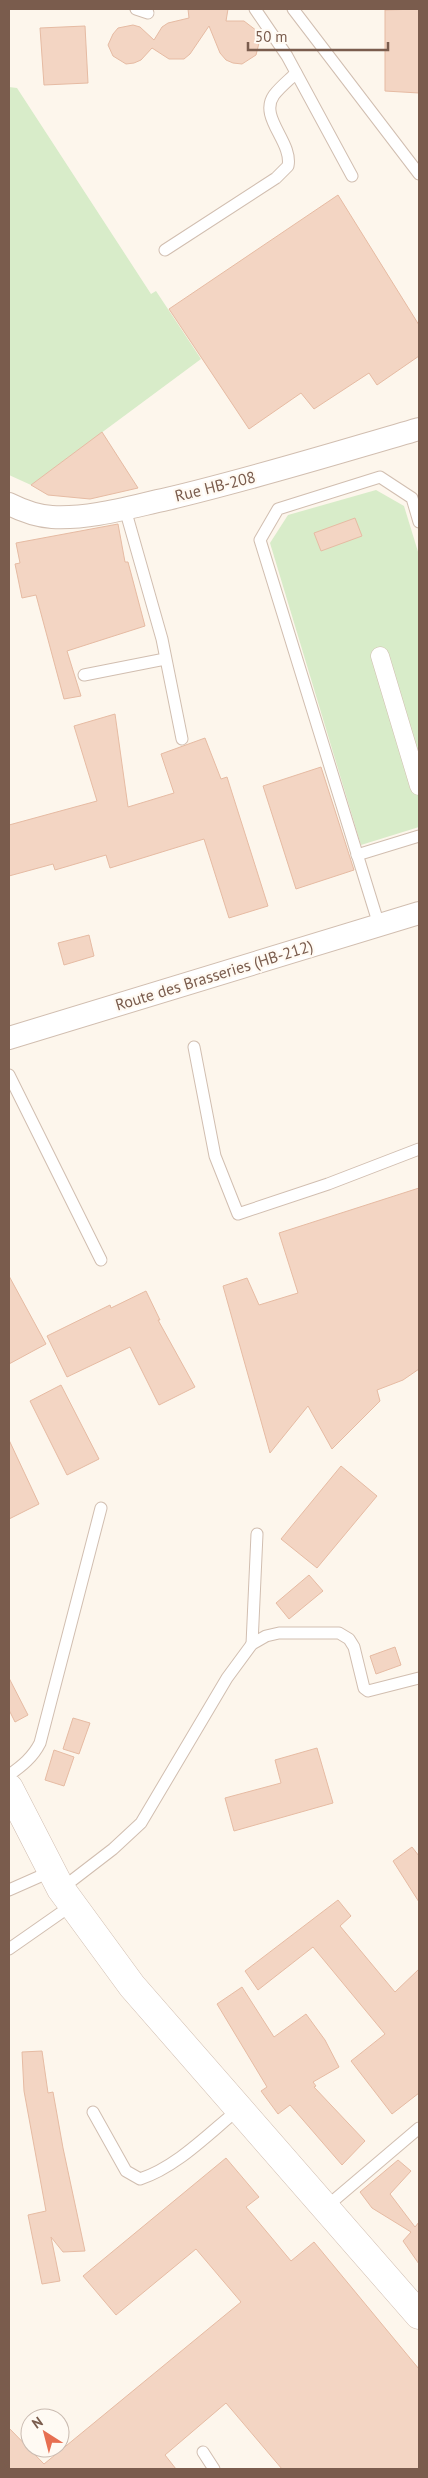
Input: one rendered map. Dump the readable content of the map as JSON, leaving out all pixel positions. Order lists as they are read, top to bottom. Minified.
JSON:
{"streets":{"street":["Rue HB-208","Route des Brasseries (HB-212)"]},"scale_bar":"50 m","north":"top left"}
